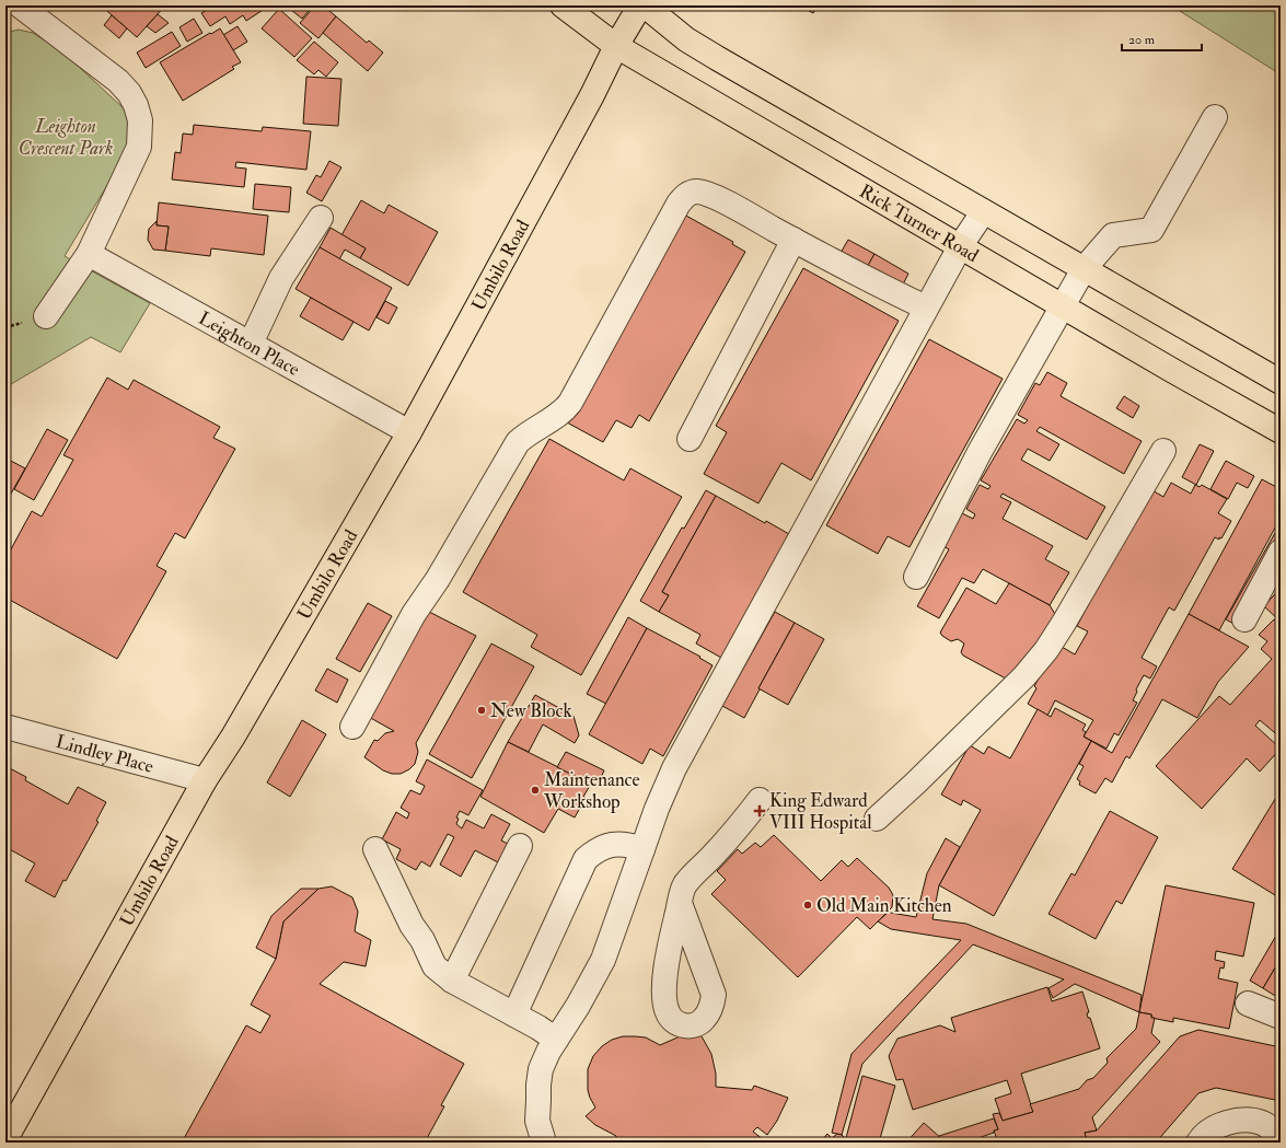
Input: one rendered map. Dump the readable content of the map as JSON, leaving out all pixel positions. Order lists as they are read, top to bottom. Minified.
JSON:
{"streets":{"main road":["Rick Turner Road","Umbilo Road"],"street":["Leighton Place","Lindley Place"]},"crossings":[["Rick Turner Road","Umbilo Road"],["Umbilo Road","Leighton Place"],["Umbilo Road","Lindley Place"]],"parks":["Leighton Crescent Park"],"places":{"other":["New Block","Maintenance Workshop","Old Main Kitchen"],"health":["King Edward VIII Hospital"]},"scale_bar":"20 m"}
